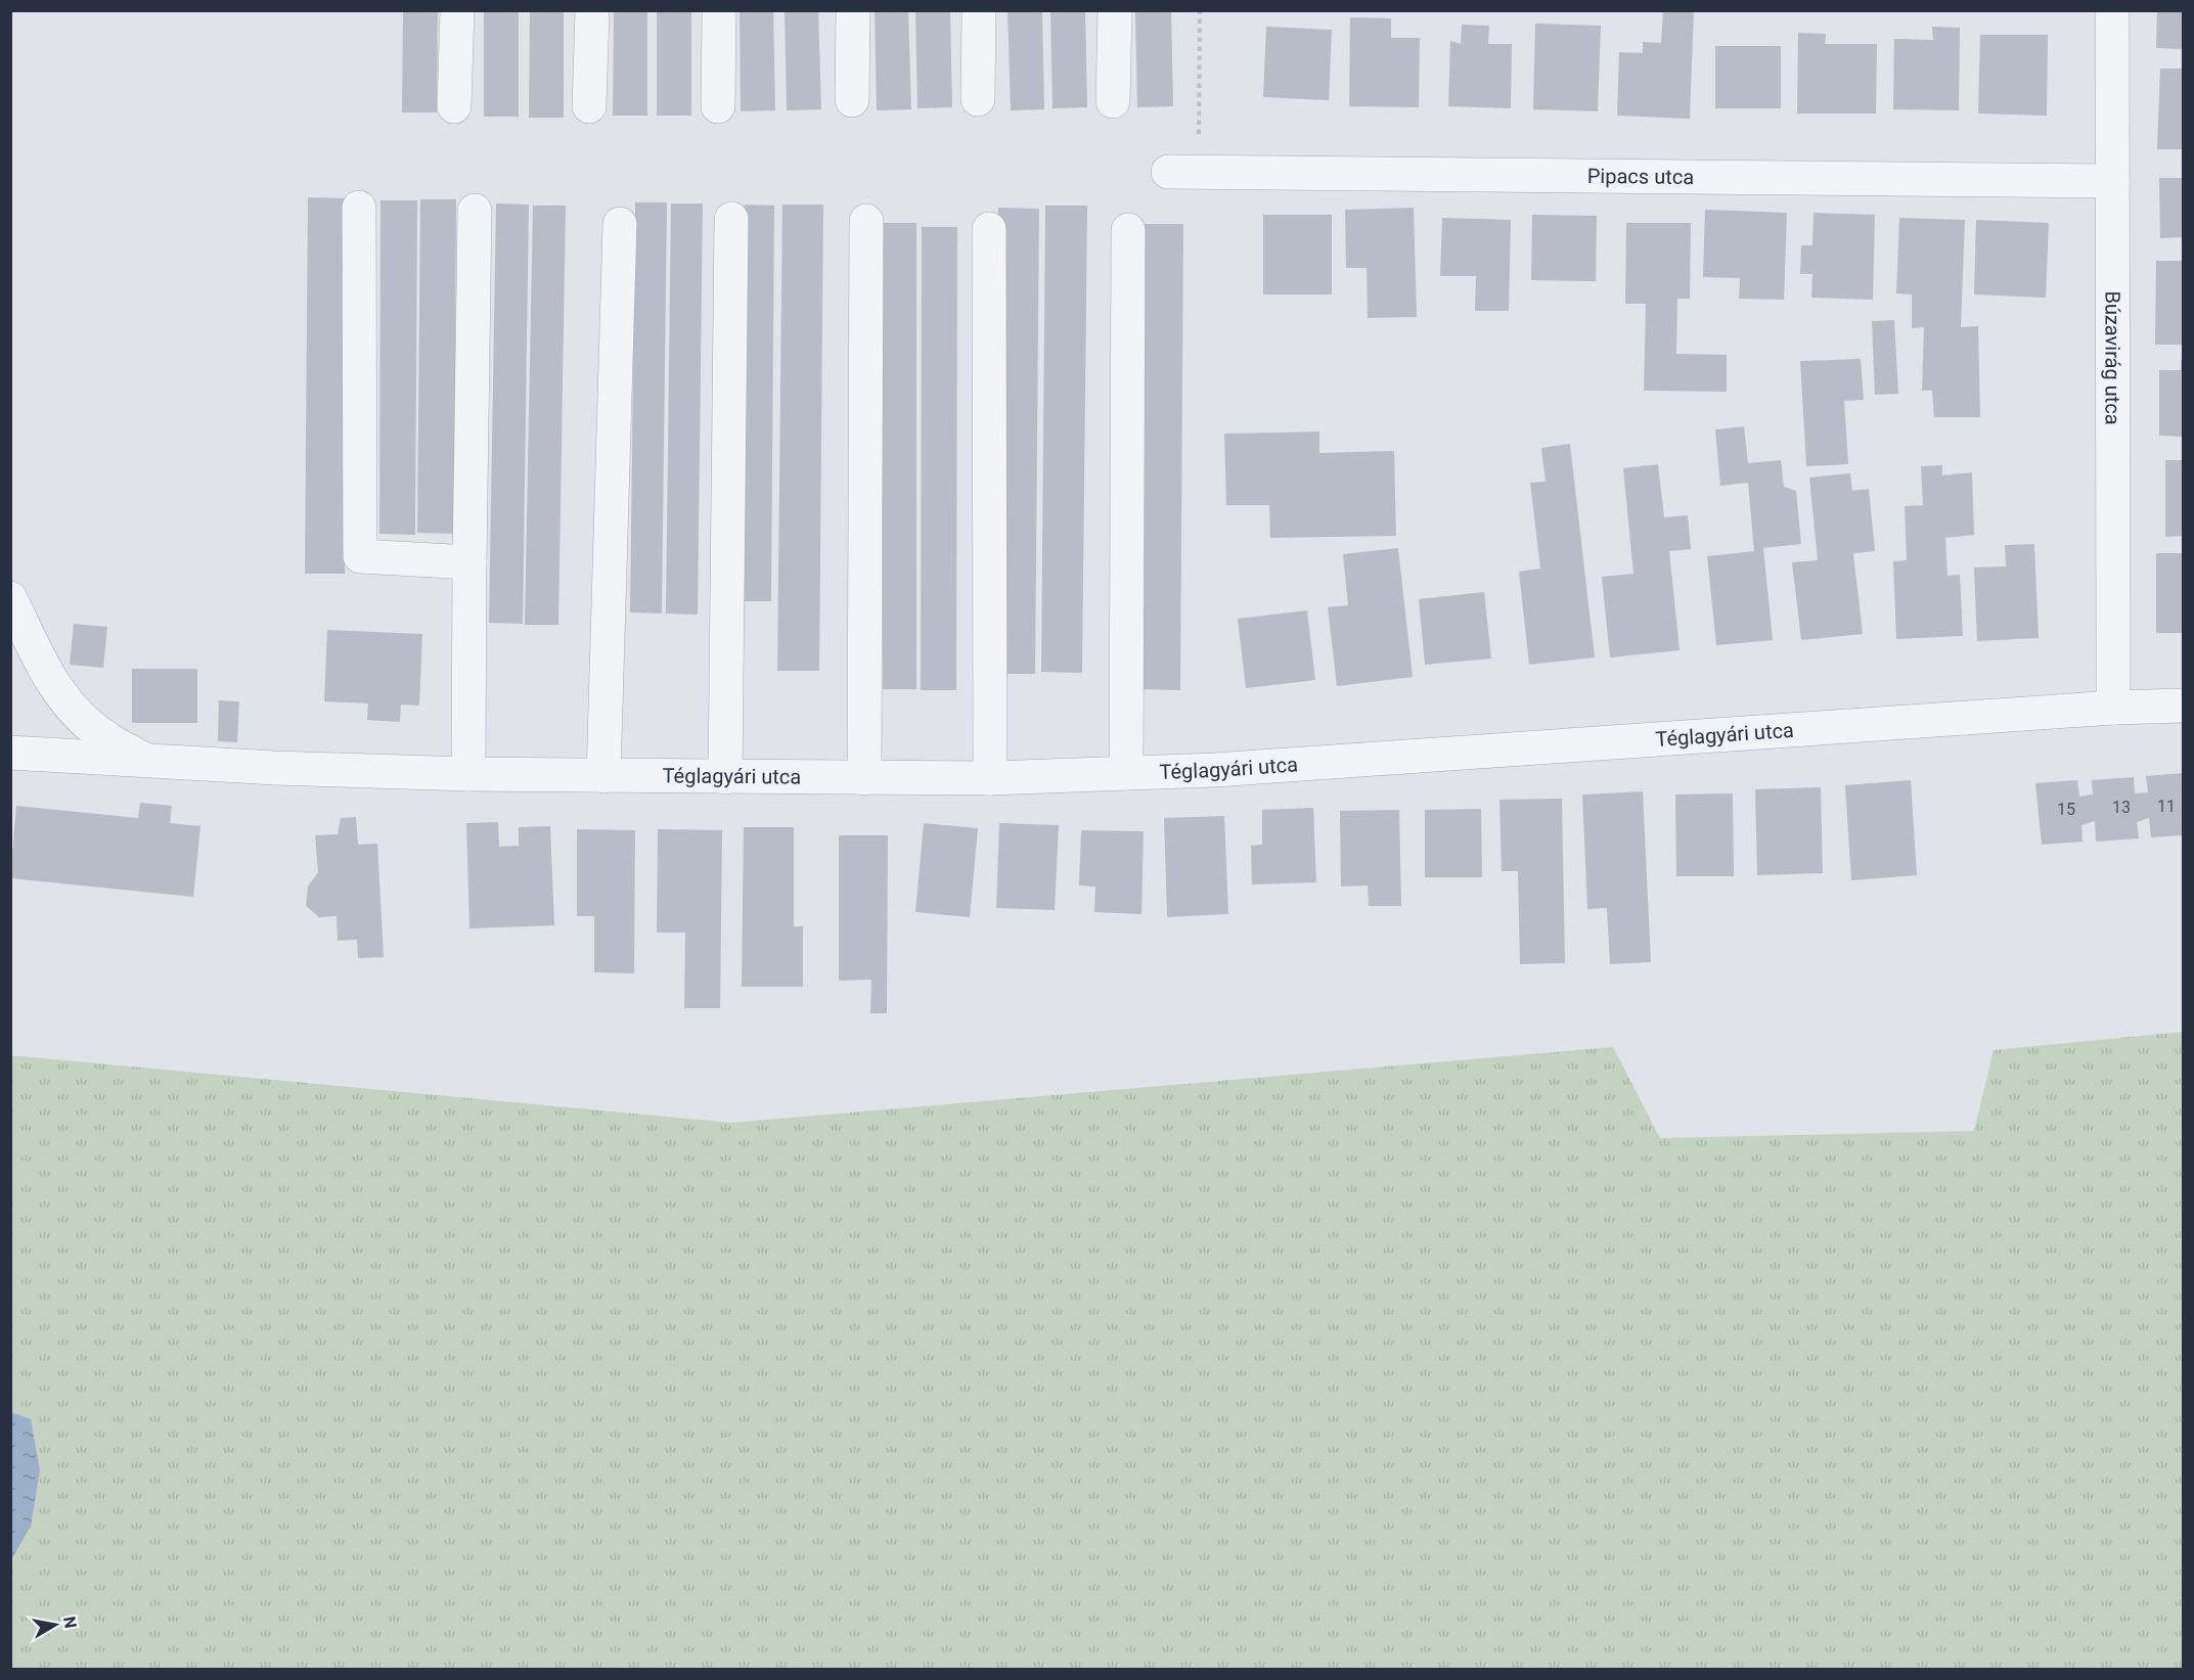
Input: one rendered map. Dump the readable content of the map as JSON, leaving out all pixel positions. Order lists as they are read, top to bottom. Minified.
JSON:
{"streets":{"street":["Pipacs utca","Búzavirág utca","Téglagyári utca"]},"crossings":[["Pipacs utca","Búzavirág utca"],["Búzavirág utca","Téglagyári utca"]],"house_numbers":["11","13","15"],"north":"right"}
